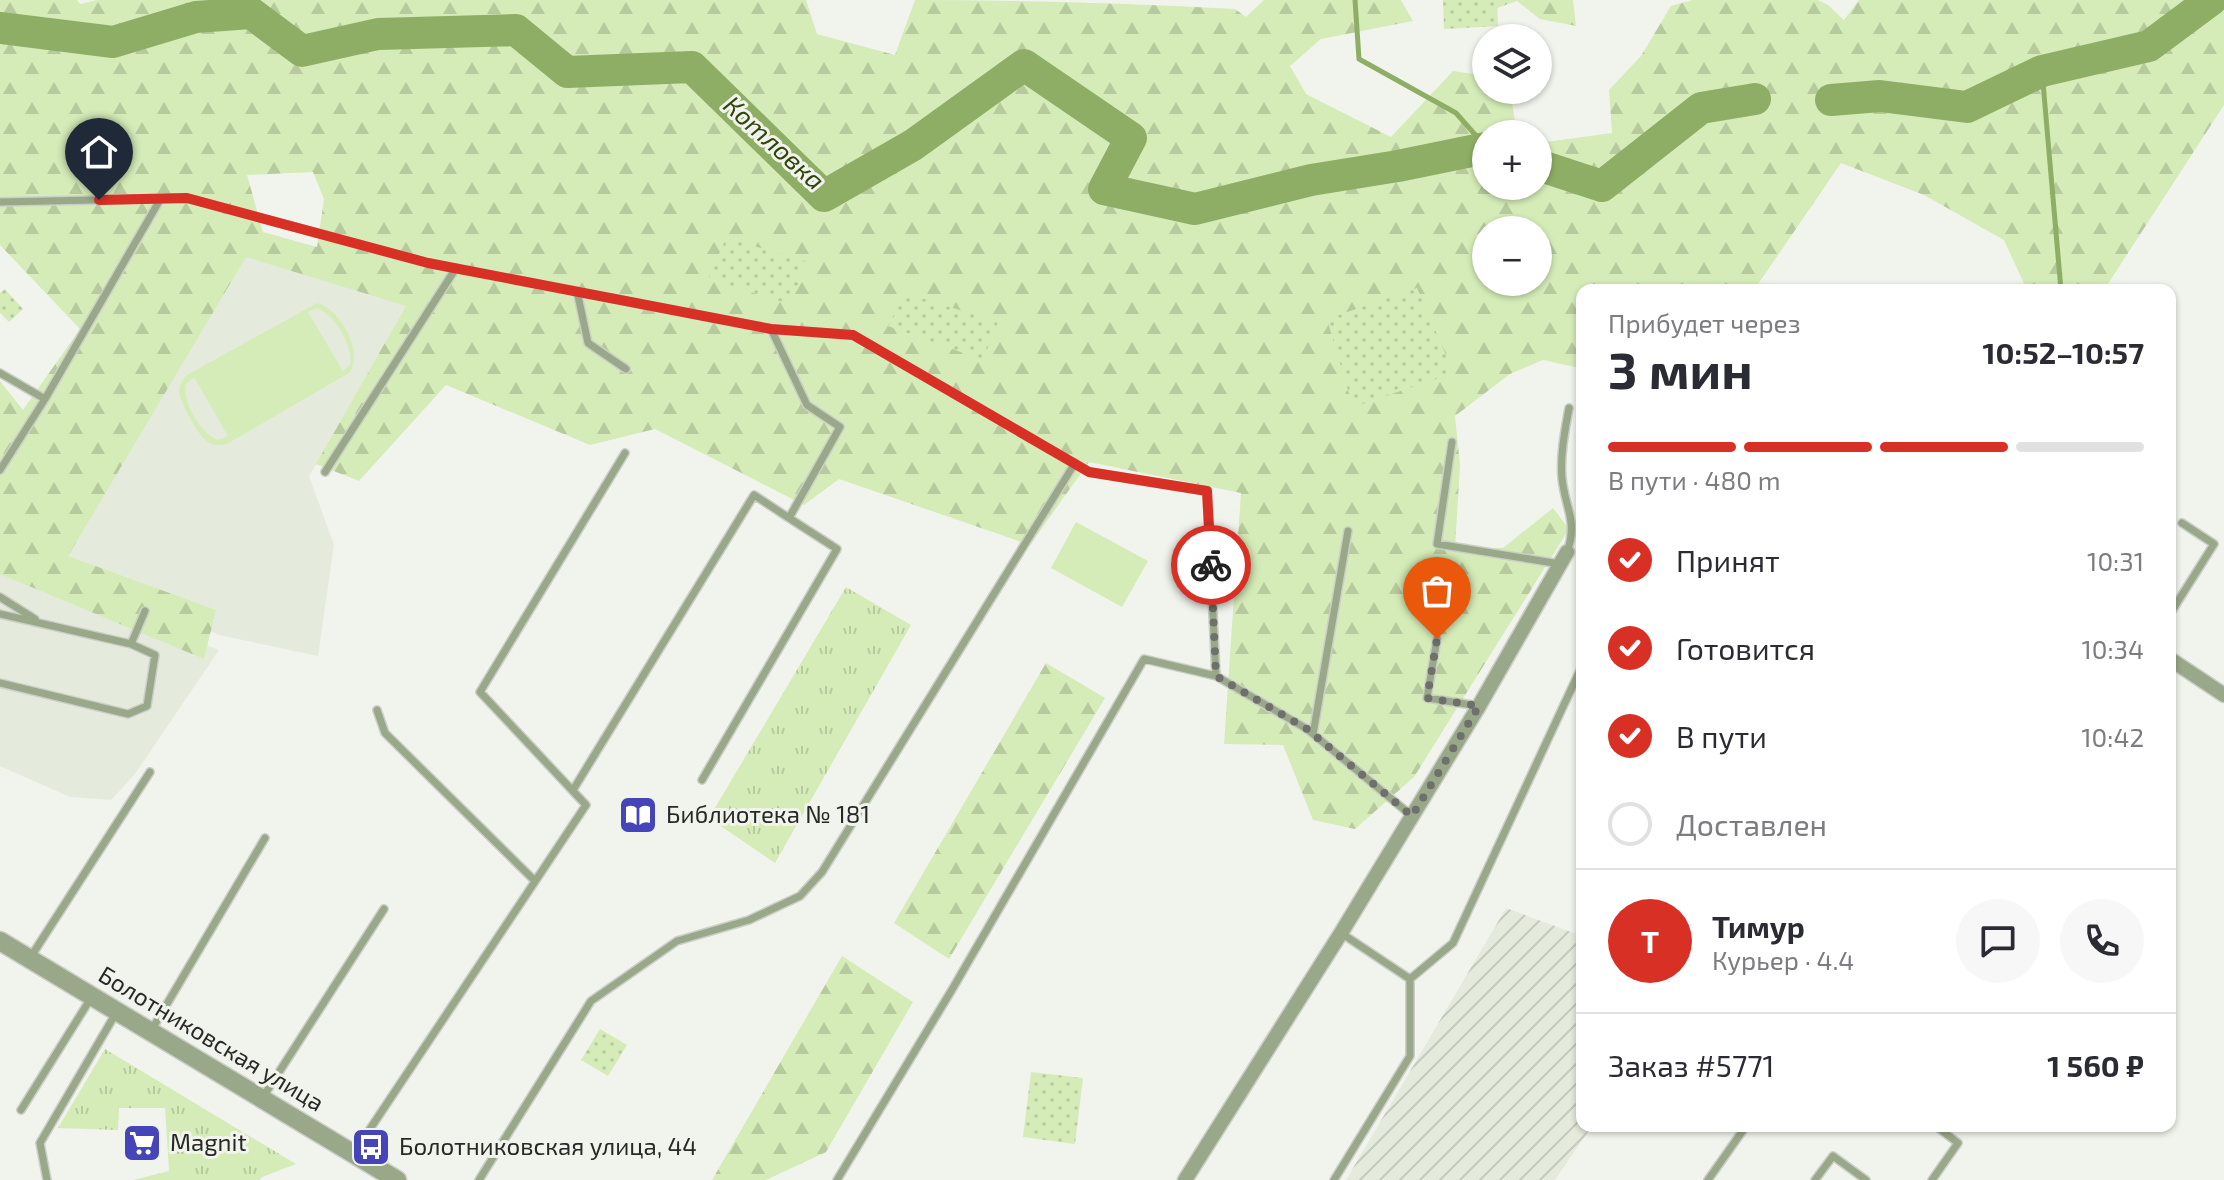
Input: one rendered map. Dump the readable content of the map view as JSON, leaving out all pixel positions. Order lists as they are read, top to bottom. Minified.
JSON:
{"streets":{"street":["Болотниковская улица"]},"water":["Котловка"],"places":{"library":["Библиотека № 181"],"supermarket":["Magnit"],"bus stop":["Болотниковская улица, 44"]},"page":{"map_buttons":["+","−"],"heading":["3 мин","Прибудет через","10:52–10:57"],"panel":["Тимур","Курьер · 4.4","Заказ #5771","1 560 ₽"],"bar":"В пути · 480 m","list":[["Принят","10:31"],["Готовится","10:34"],["В пути","10:42"],"Доставлен"],"round":"Т"}}
